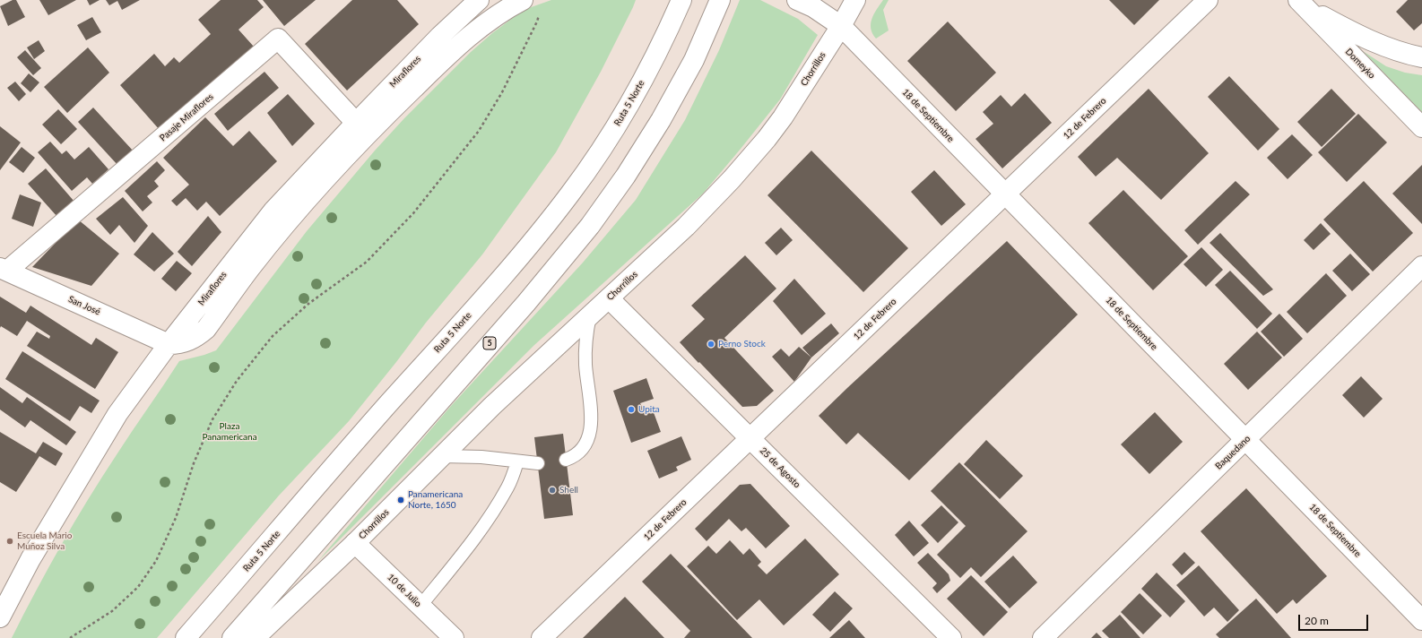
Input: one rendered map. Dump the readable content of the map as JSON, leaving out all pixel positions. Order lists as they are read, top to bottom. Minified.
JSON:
{"streets":{"main road":["Domeyko","Chorrillos","Miraflores","Ruta 5 Norte","18 de Septiembre","Pasaje Miraflores","12 de Febrero","San José","5","Baquedano","25 de Agosto","10 de Julio"]},"crossings":[["Chorrillos","18 de Septiembre"],["Chorrillos","25 de Agosto"],["Chorrillos","10 de Julio"],["Miraflores","Pasaje Miraflores"],["Miraflores","San José"],["18 de Septiembre","12 de Febrero"],["18 de Septiembre","Baquedano"],["Pasaje Miraflores","San José"],["12 de Febrero","25 de Agosto"]],"parks":["Plaza Panamericana"],"places":["Perno Stock","Upita","Shell","Panamericana Norte, 1650","Escuela Mario Muñoz Silva"],"scale_bar":"20 m"}
